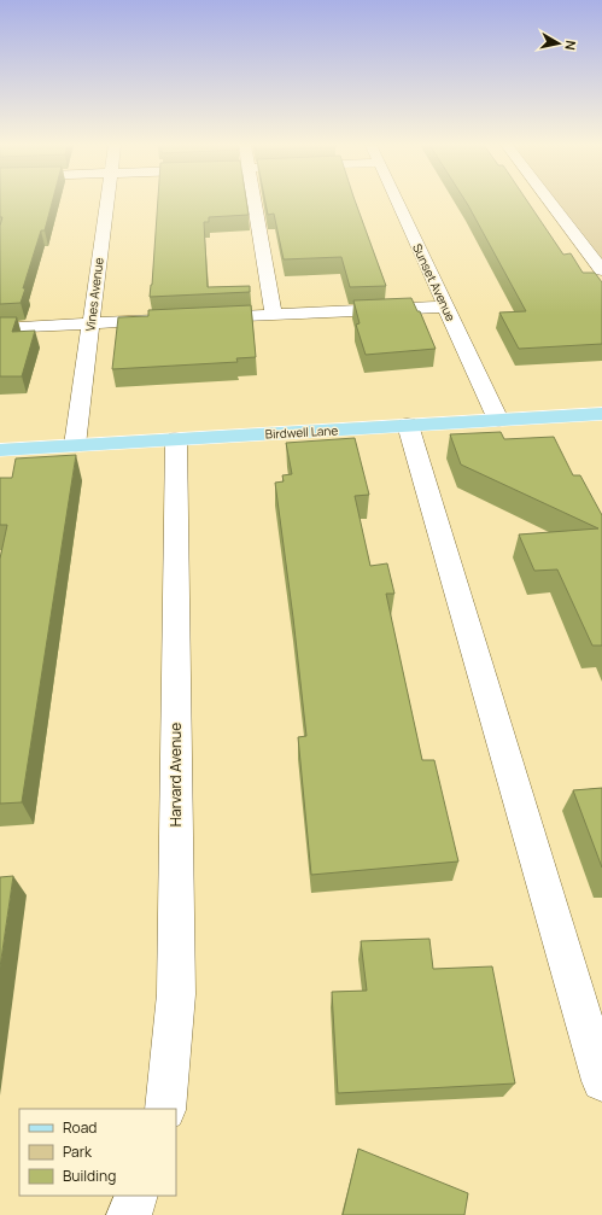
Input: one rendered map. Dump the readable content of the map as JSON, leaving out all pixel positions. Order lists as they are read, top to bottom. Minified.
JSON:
{"streets":{"main road":["Birdwell Lane"],"street":["Sunset Avenue","Vines Avenue","Harvard Avenue"]},"crossings":[["Sunset Avenue","Birdwell Lane"],["Vines Avenue","Birdwell Lane"],["Birdwell Lane","Harvard Avenue"]],"legend":["Road","Park","Building"],"north":"right"}
